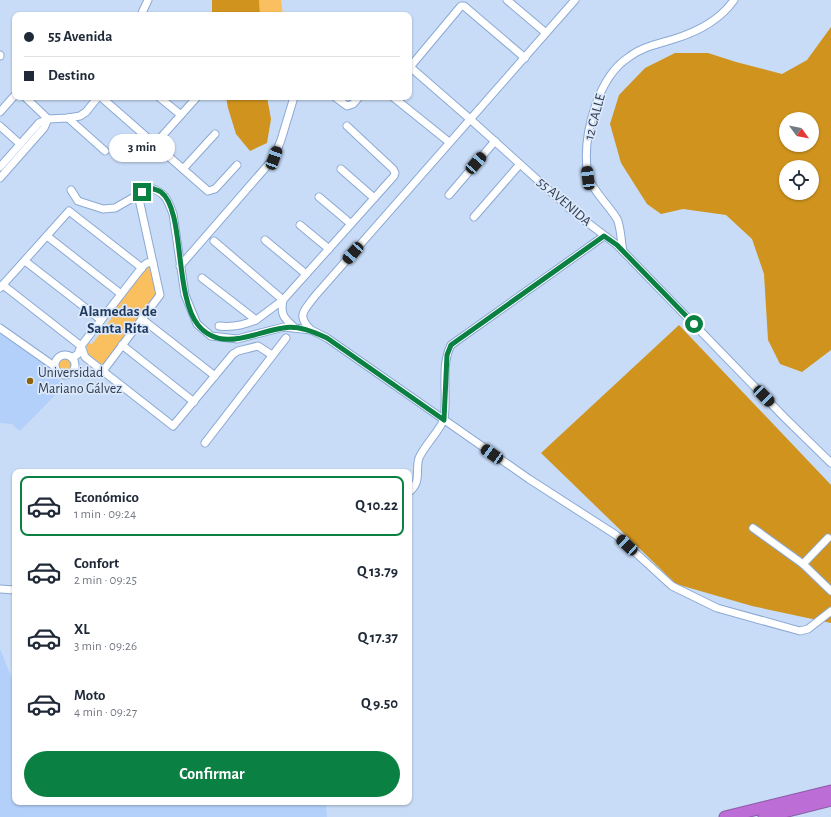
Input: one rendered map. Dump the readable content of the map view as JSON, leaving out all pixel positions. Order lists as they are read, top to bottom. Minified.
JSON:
{"streets":{"street":["12 CALLE","55 AVENIDA"]},"crossings":[["12 CALLE","55 AVENIDA"]],"districts":["Alamedas de Santa Rita"],"places":["Universidad Mariano Gálvez"],"north":"bottom right","page":{"banner":["55 Avenida","Destino"],"bubble":"3 min","list":[{"name":"Económico","note":"1 min · 09:24","value":"Q 10.22"},{"name":"Confort","note":"2 min · 09:25","value":"Q 13.79"},{"name":"XL","note":"3 min · 09:26","value":"Q 17.37"},{"name":"Moto","note":"4 min · 09:27","value":"Q 9.50"}],"buttons":"Confirmar"}}
